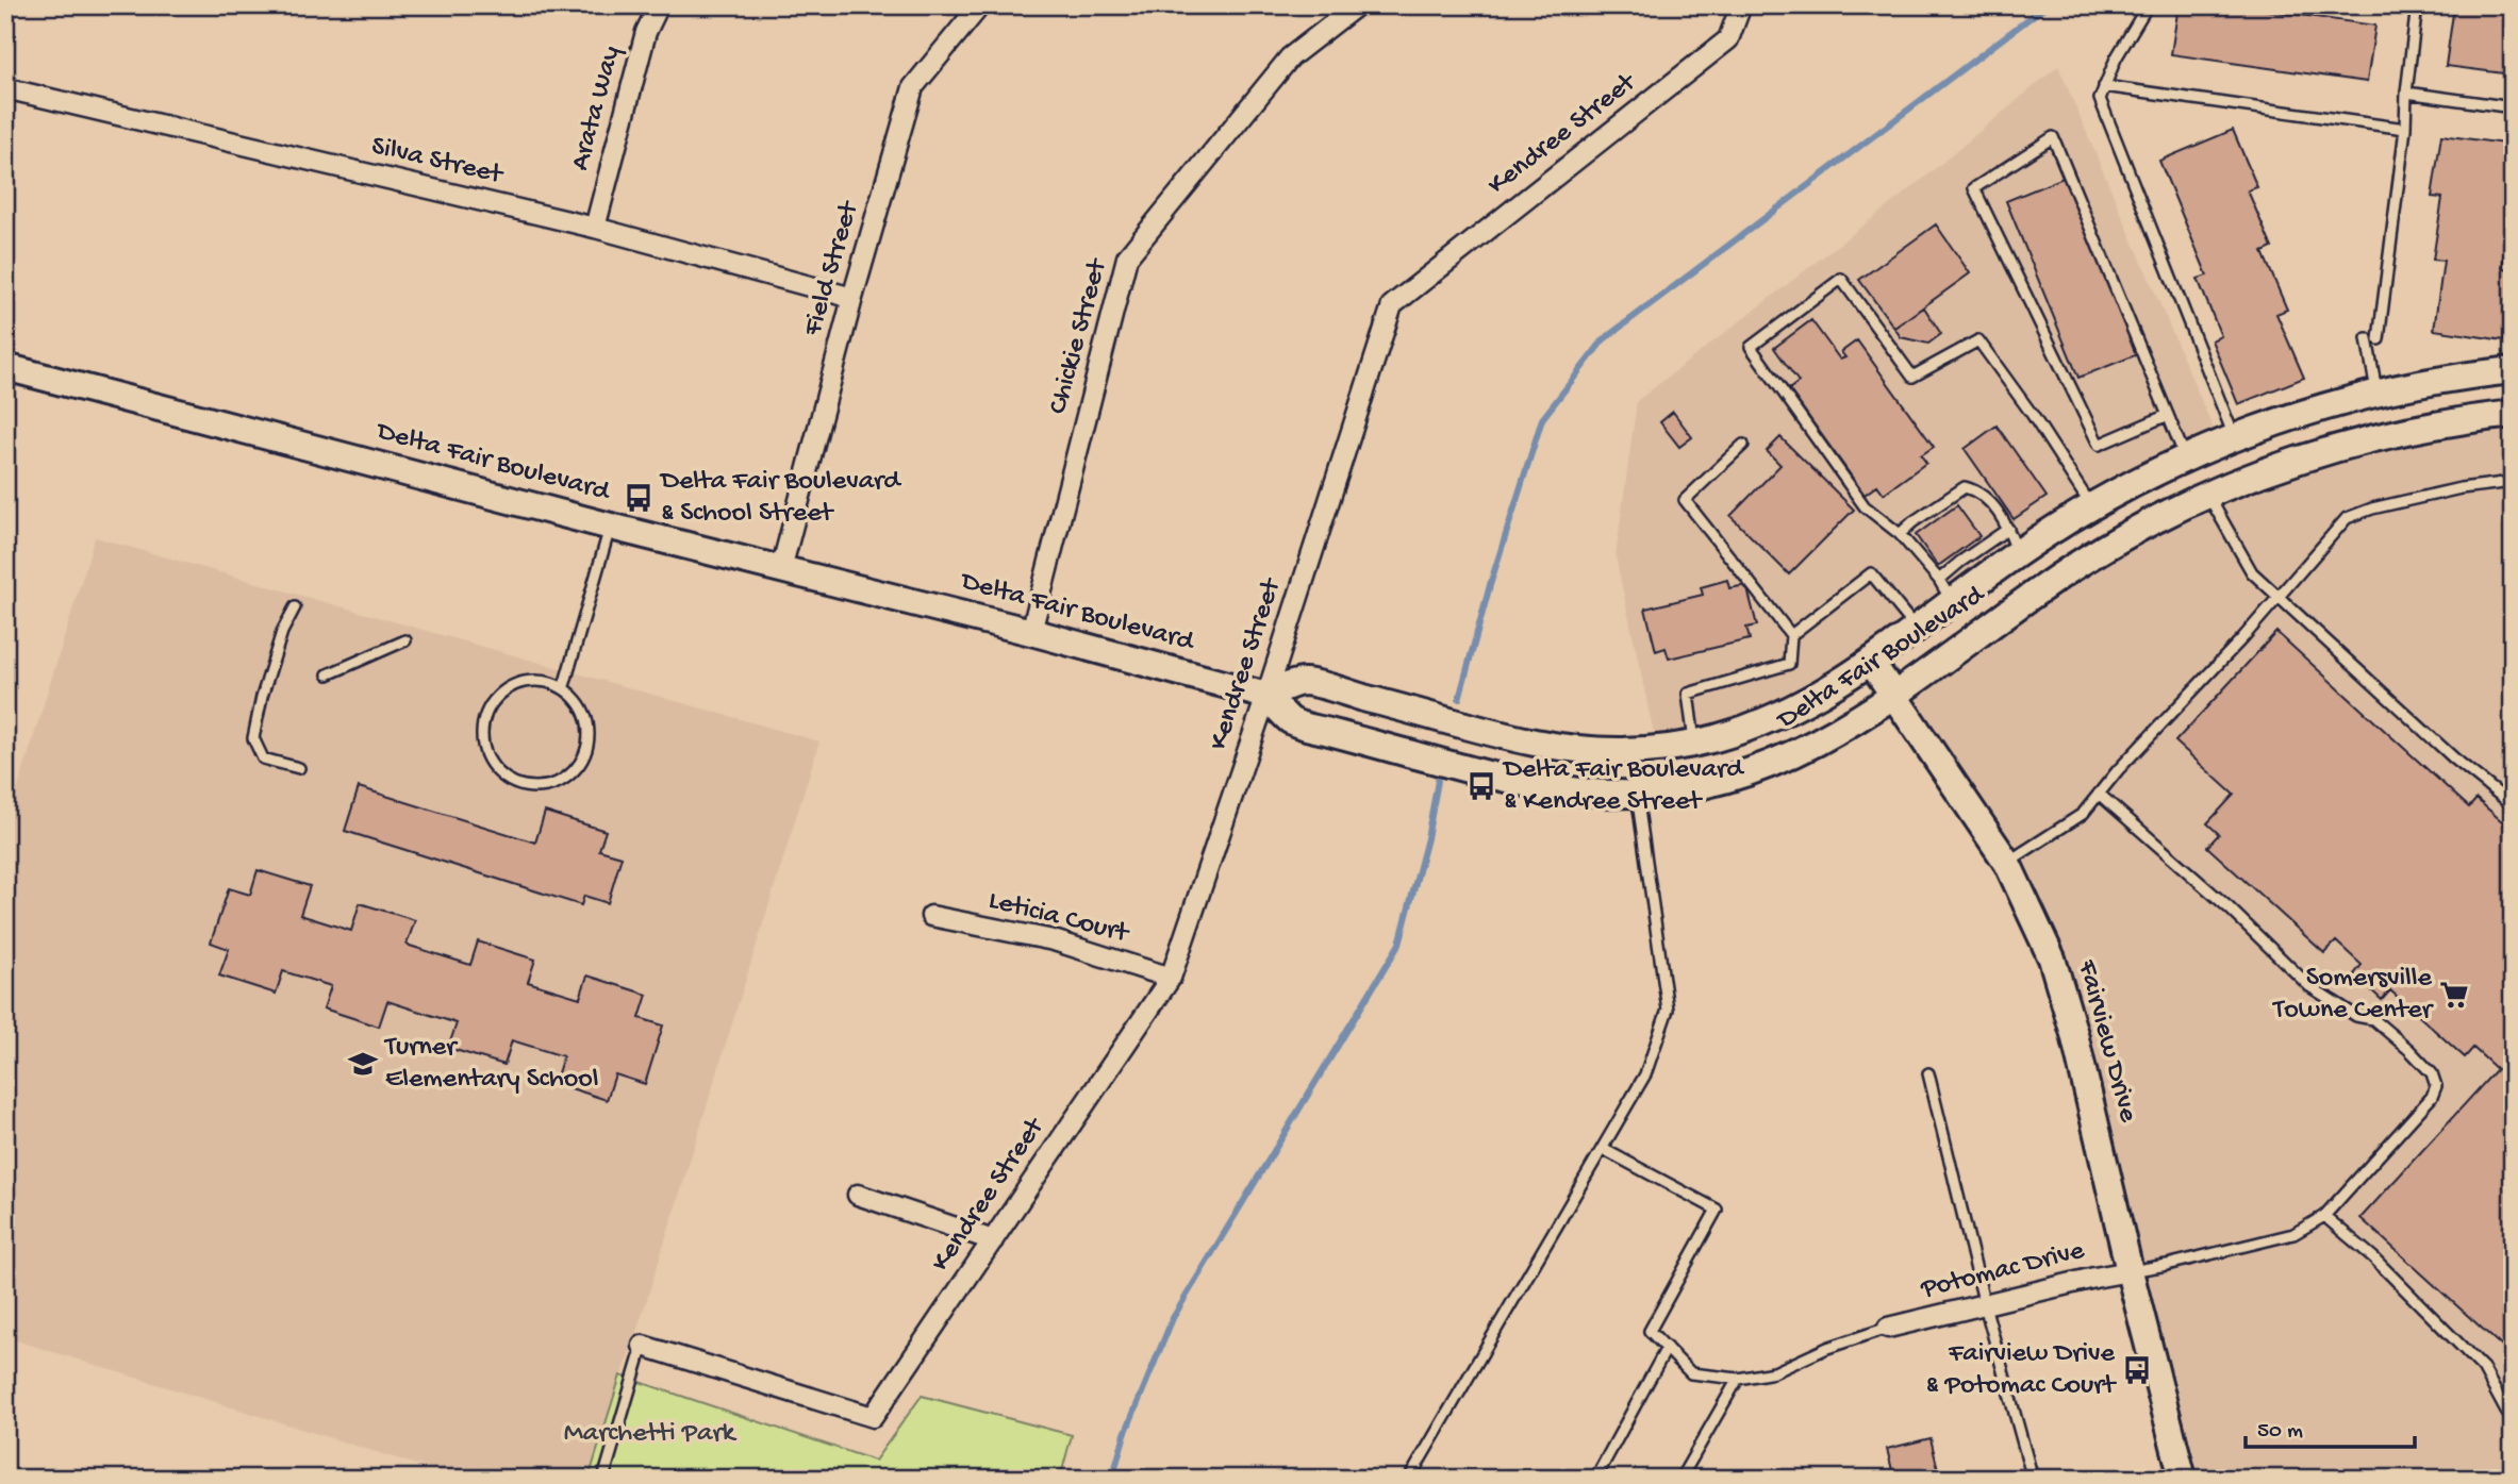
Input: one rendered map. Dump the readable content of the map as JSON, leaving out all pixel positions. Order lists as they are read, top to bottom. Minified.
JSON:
{"streets":{"main road":["Delta Fair Boulevard","Fairview Drive"],"street":["Arata Way","Kendree Street","Silva Street","Field Street","Chickie Street","Leticia Court","Potomac Drive"]},"crossings":[["Arata Way","Silva Street"],["Kendree Street","Delta Fair Boulevard"],["Kendree Street","Leticia Court"],["Silva Street","Field Street"],["Field Street","Delta Fair Boulevard"],["Chickie Street","Delta Fair Boulevard"],["Delta Fair Boulevard","Fairview Drive"],["Fairview Drive","Potomac Drive"]],"parks":["Marchetti Park"],"places":{"bus stop":["Delta Fair Boulevard & School Street","Delta Fair Boulevard & Kendree Street","Fairview Drive & Potomac Court"],"supermarket":["Somersville Towne Center"],"school or university":["Turner Elementary School"]},"scale_bar":"50 m"}
